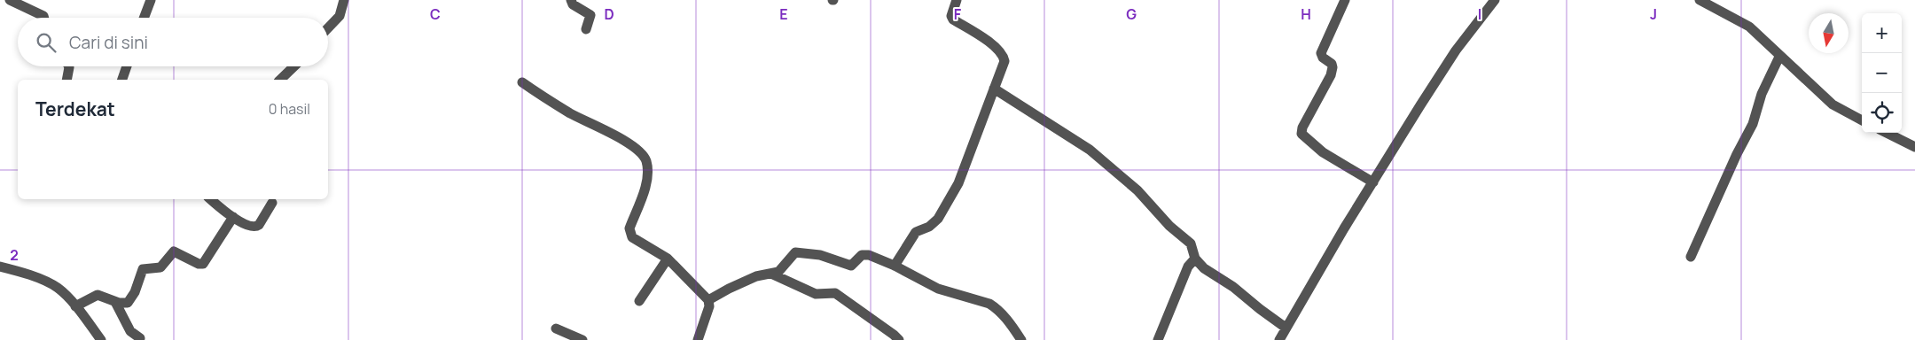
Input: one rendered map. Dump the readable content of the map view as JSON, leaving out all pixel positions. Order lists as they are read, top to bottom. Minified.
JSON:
{"north":"bottom","page":{"map_buttons":["+","−"],"search":"Cari di sini","heading":["Terdekat","0 hasil"]},"grid":{"columns":["C","D","E","F","G","H","I","J"],"rows":["2"]}}
